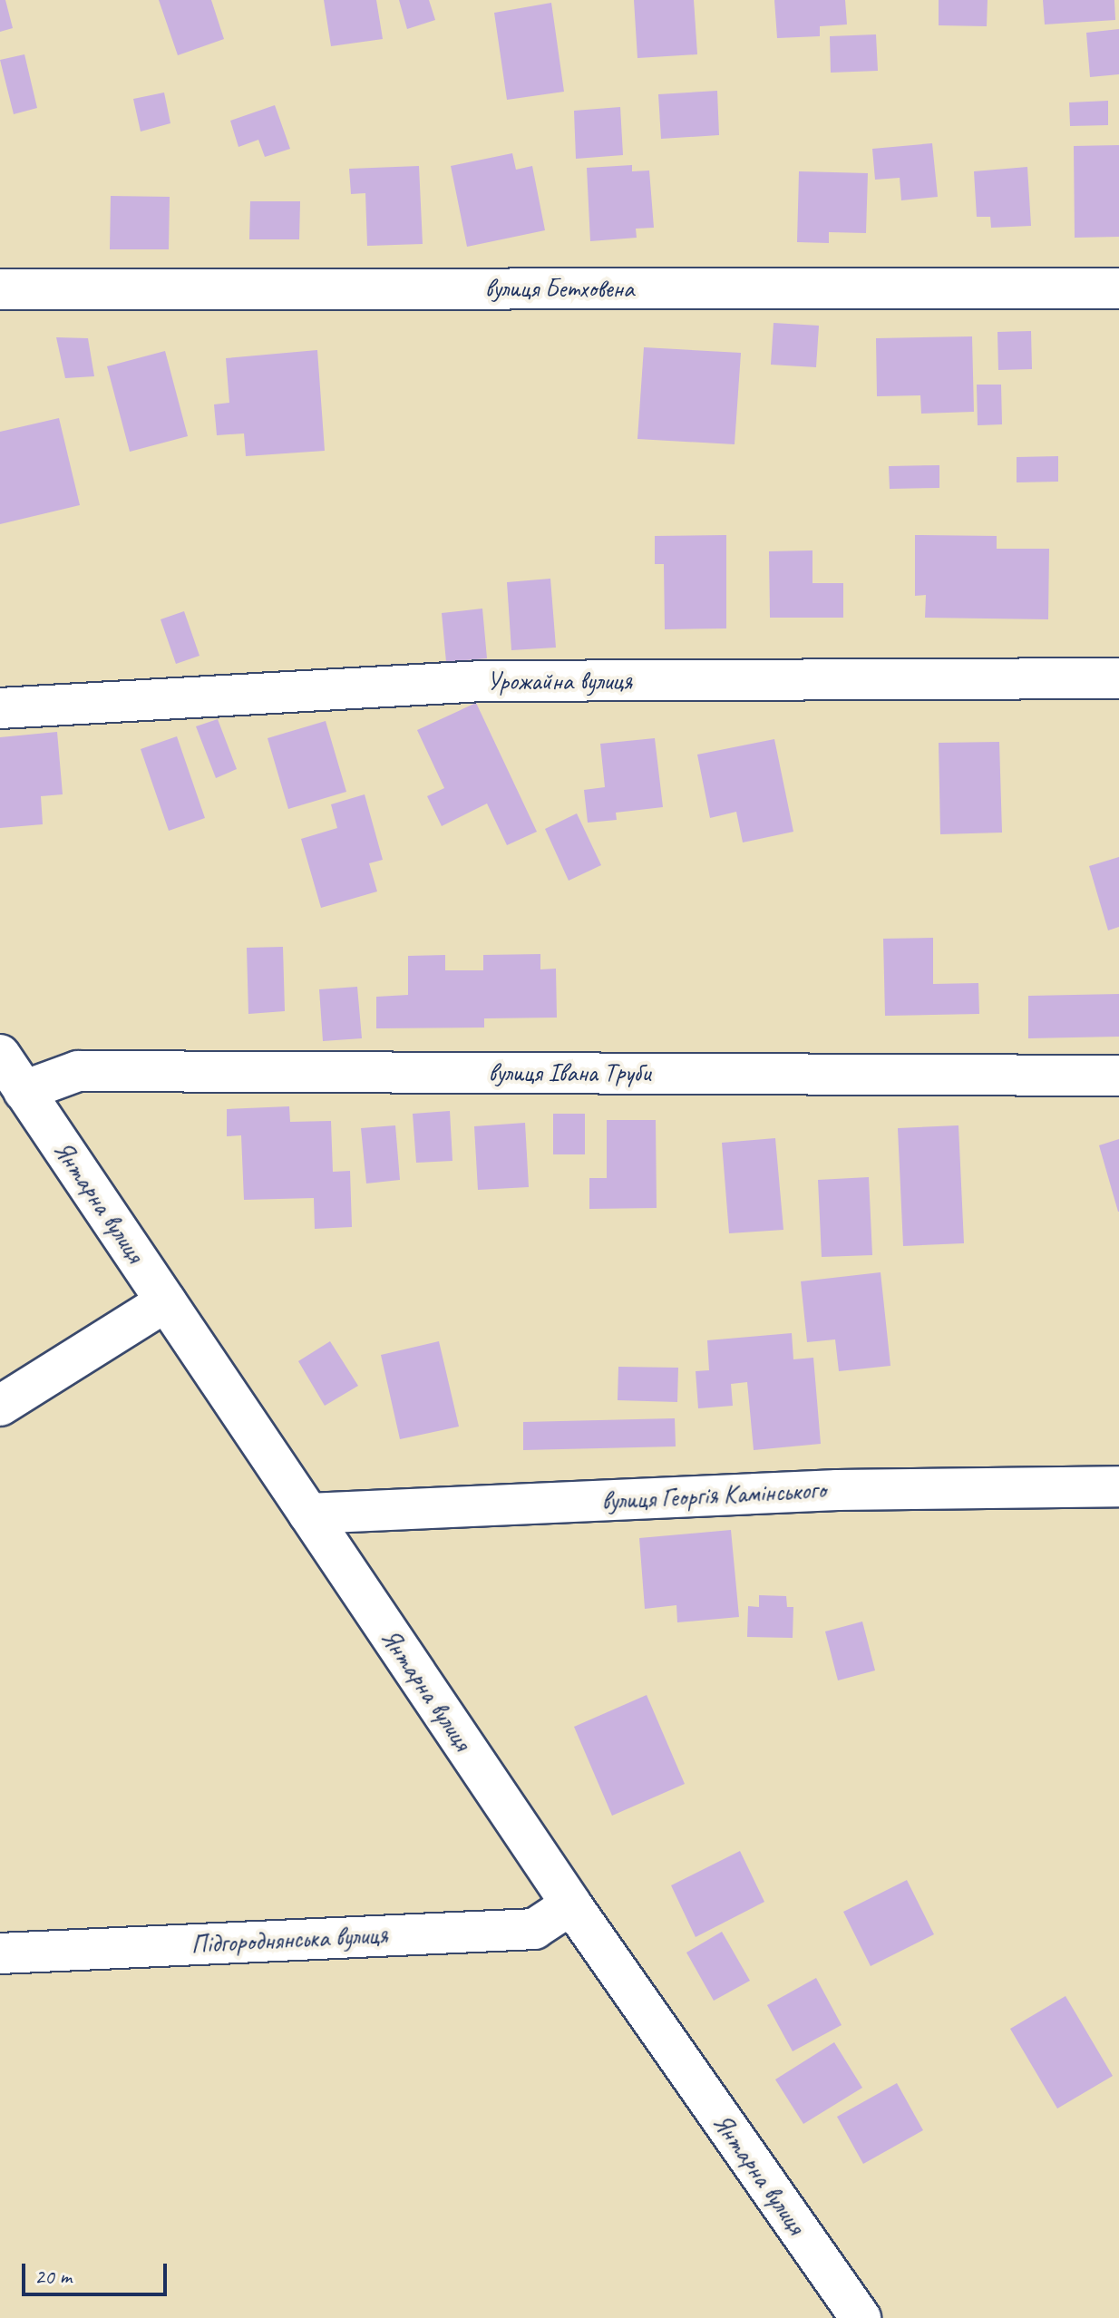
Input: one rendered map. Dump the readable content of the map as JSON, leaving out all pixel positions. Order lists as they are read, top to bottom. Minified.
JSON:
{"streets":{"street":["вулиця Бетховена","Урожайна вулиця","вулиця Івана Труби","Янтарна вулиця","вулиця Георгія Камінського","Підгороднянська вулиця"]},"crossings":[["вулиця Івана Труби","Янтарна вулиця"],["Янтарна вулиця","вулиця Георгія Камінського"],["Янтарна вулиця","Підгороднянська вулиця"]],"scale_bar":"20 m"}
